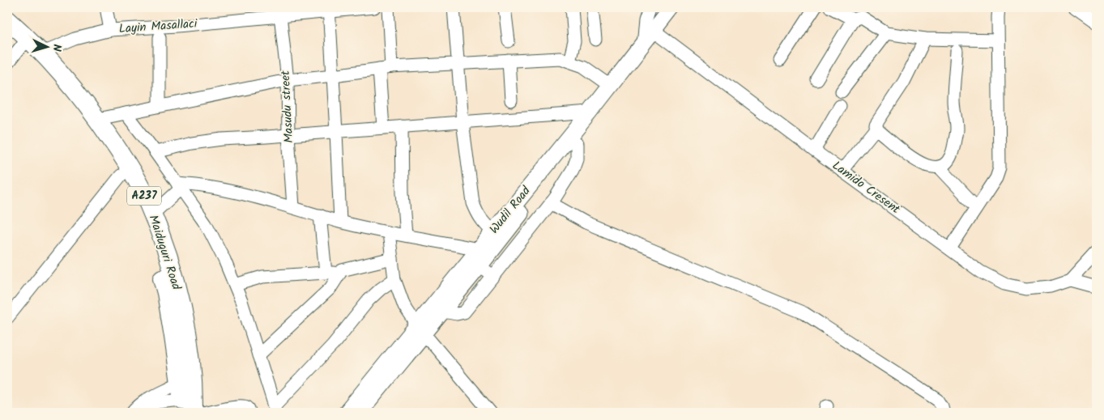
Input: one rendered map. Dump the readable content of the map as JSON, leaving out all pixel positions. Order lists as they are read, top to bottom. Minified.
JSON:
{"streets":{"highway":["A237","Maiduguri Road"],"main road":["Wudil Road"],"street":["Layin Masallaci","Masudu street","Lamido Cresent"]},"crossings":[["Layin Masallaci","Masudu street"],["Layin Masallaci","Maiduguri Road"],["Lamido Cresent","Wudil Road"]],"north":"right"}
